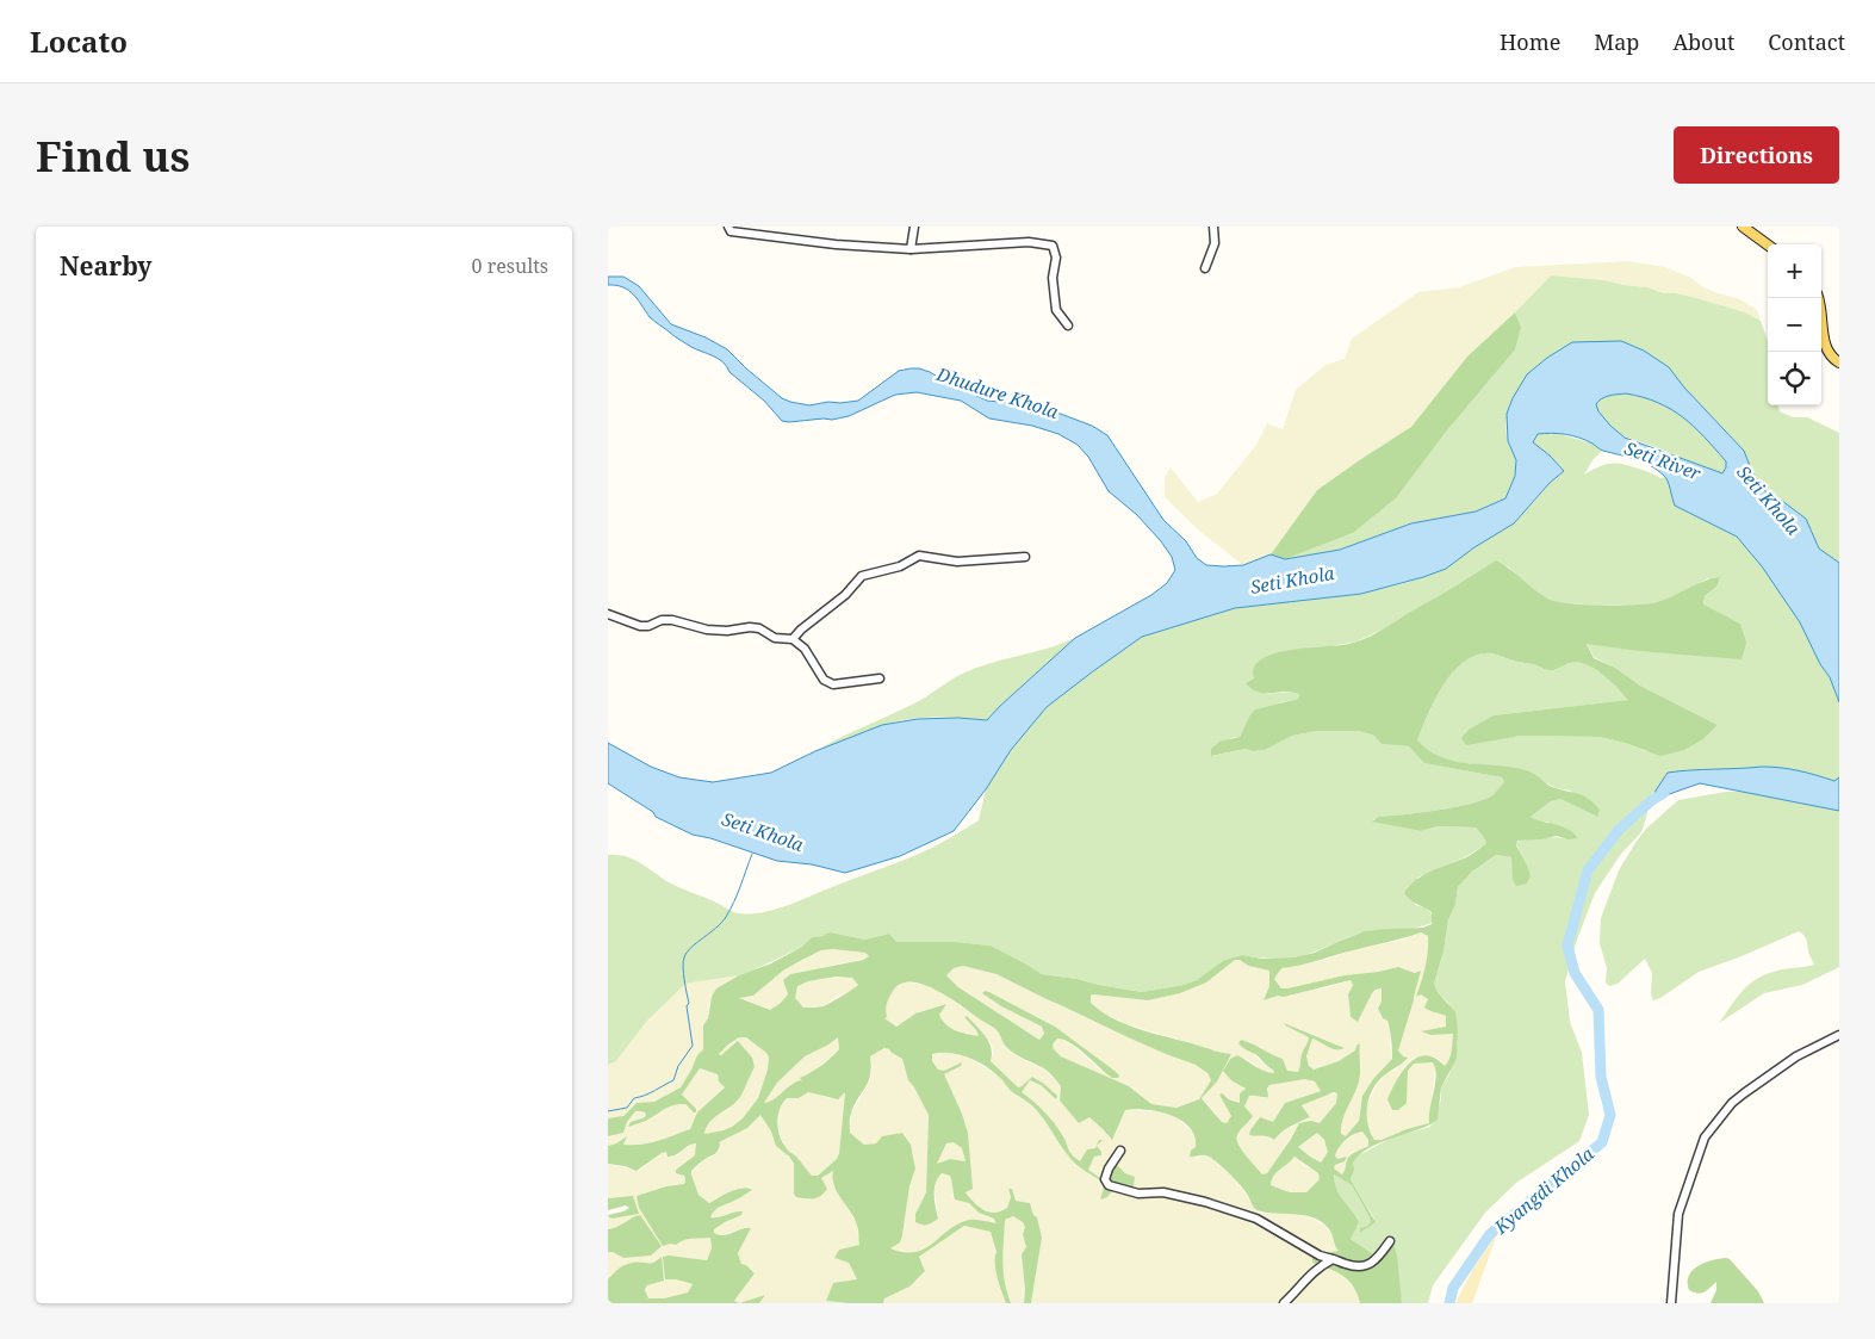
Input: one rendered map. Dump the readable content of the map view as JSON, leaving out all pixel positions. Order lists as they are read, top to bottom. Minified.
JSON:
{"water":["Dhudure Khola","Seti River","Seti Khola","Kyangdi Khola"],"page":{"header":"Locato","nav":["Home","Map","About","Contact"],"buttons":"Directions","title":"Find us","heading":["Nearby","0 results"],"map_buttons":["+","−"]}}
